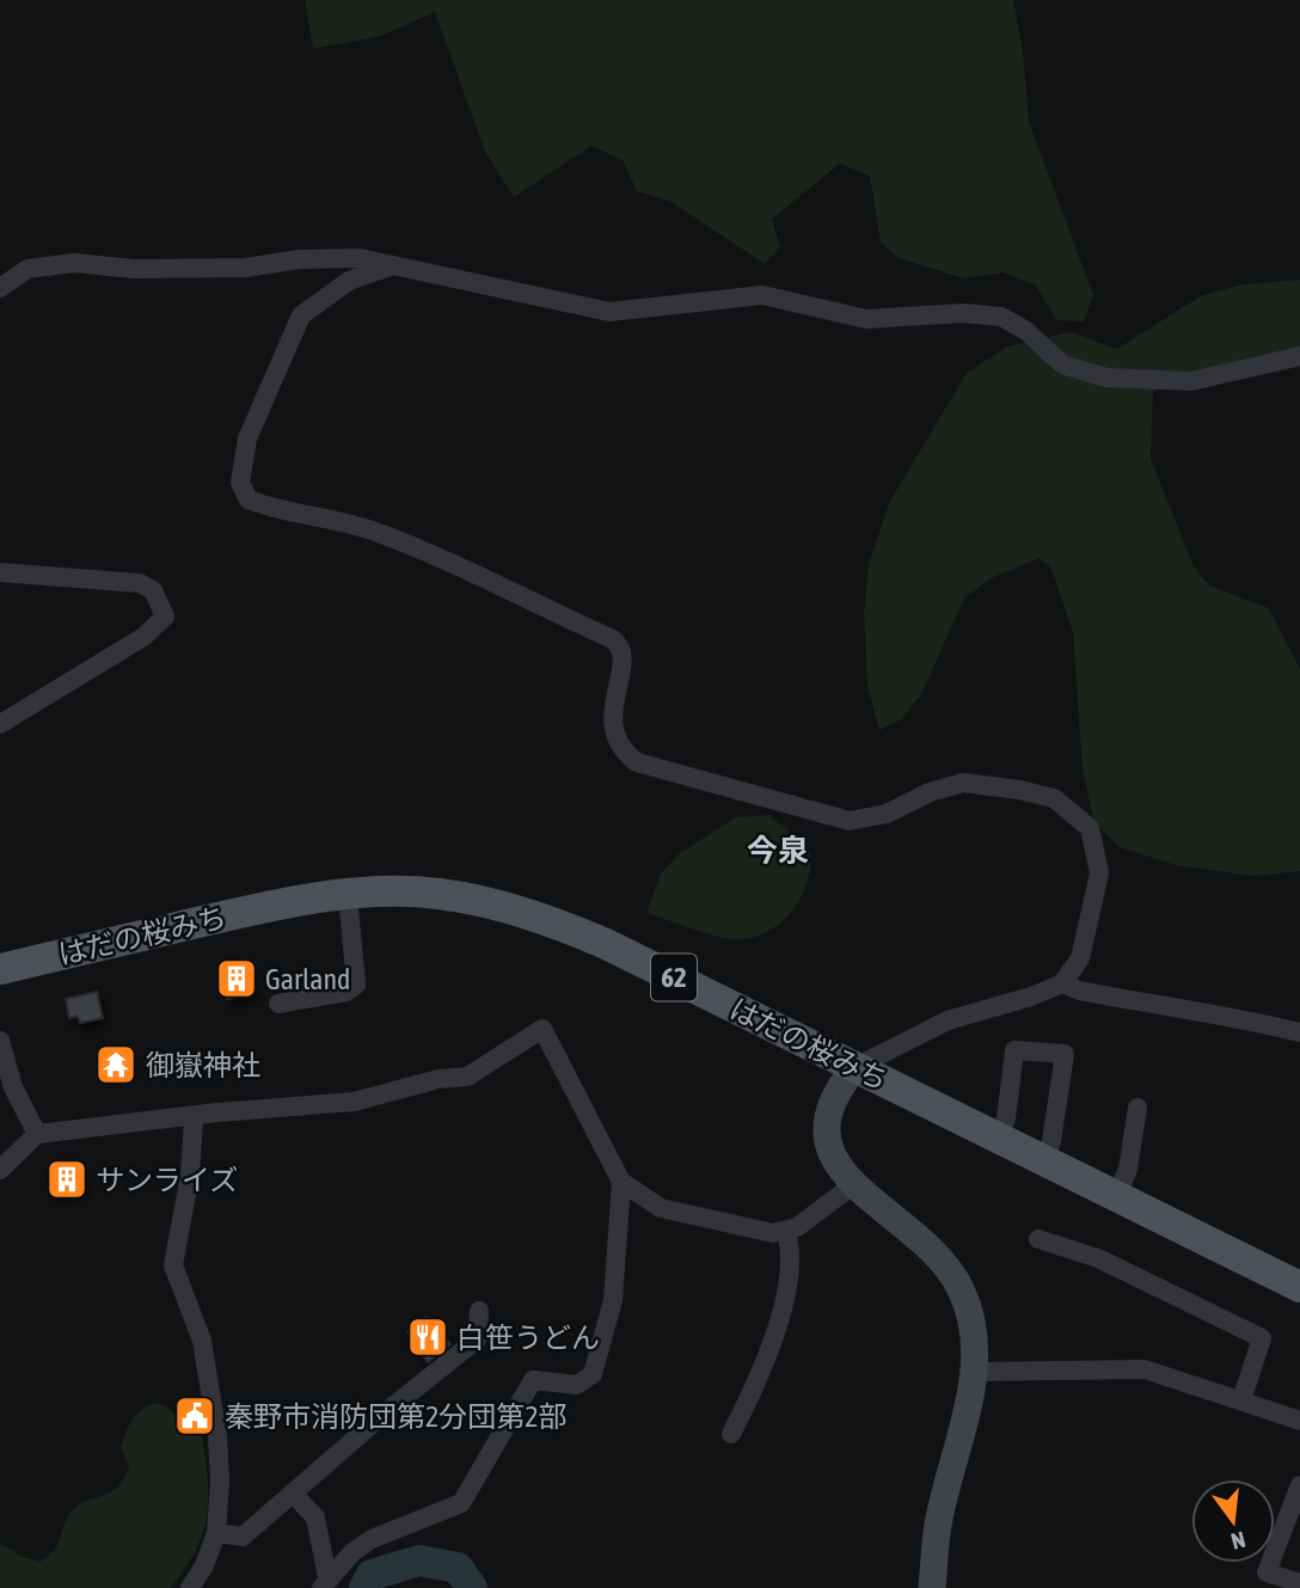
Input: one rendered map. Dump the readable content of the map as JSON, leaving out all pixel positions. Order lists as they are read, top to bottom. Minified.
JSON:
{"streets":{"main road":["はだの桜みち","62"]},"districts":["今泉"],"places":{"building":["Garland","サンライズ"],"temple":["御嶽神社"],"restaurant":["白笹うどん"],"public building":["秦野市消防団第2分団第2部"]},"north":"bottom"}
